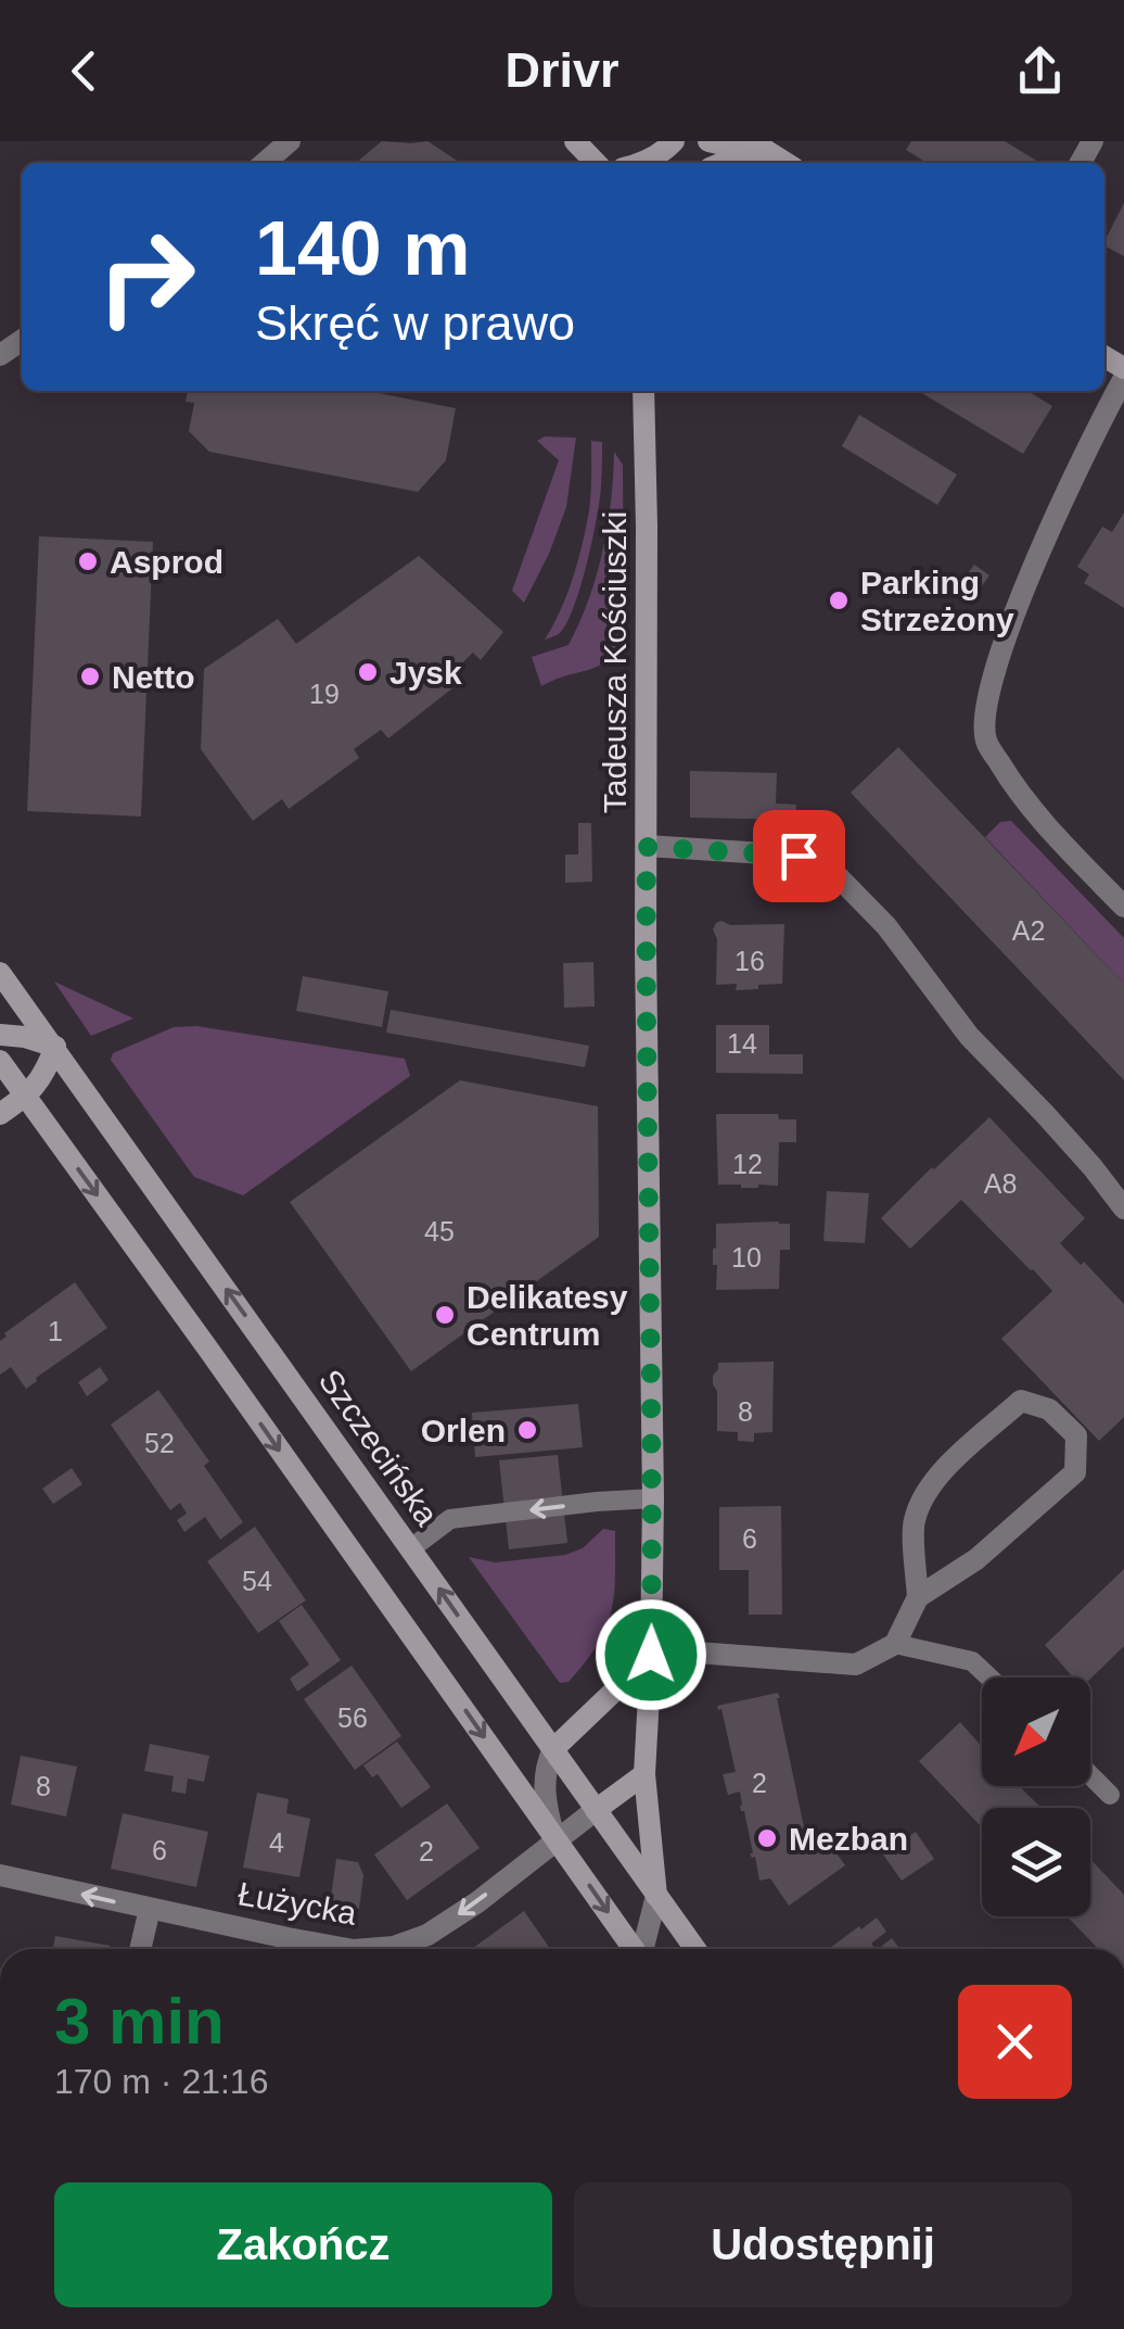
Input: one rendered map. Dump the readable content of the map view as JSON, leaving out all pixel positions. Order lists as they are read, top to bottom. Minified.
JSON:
{"streets":{"main road":["Tadeusza Kościuszki","Szczecińska"],"street":["Łużycka"]},"crossings":[["Tadeusza Kościuszki","Szczecińska"],["Szczecińska","Łużycka"]],"one_way":["Łużycka"],"places":["Asprod","Parking Strzeżony","Jysk","Netto","Delikatesy Centrum","Orlen","Mezban"],"house_numbers":["19","A2","16","14","12","A8","45","10","1","8","52","6","54","56","2","8","4","6","2"],"north":"bottom left","page":{"header":"Drivr","turn":["140 m","Skręć w prawo"],"heading":["3 min","170 m · 21:16"],"buttons":["Zakończ","Udostępnij"]}}
